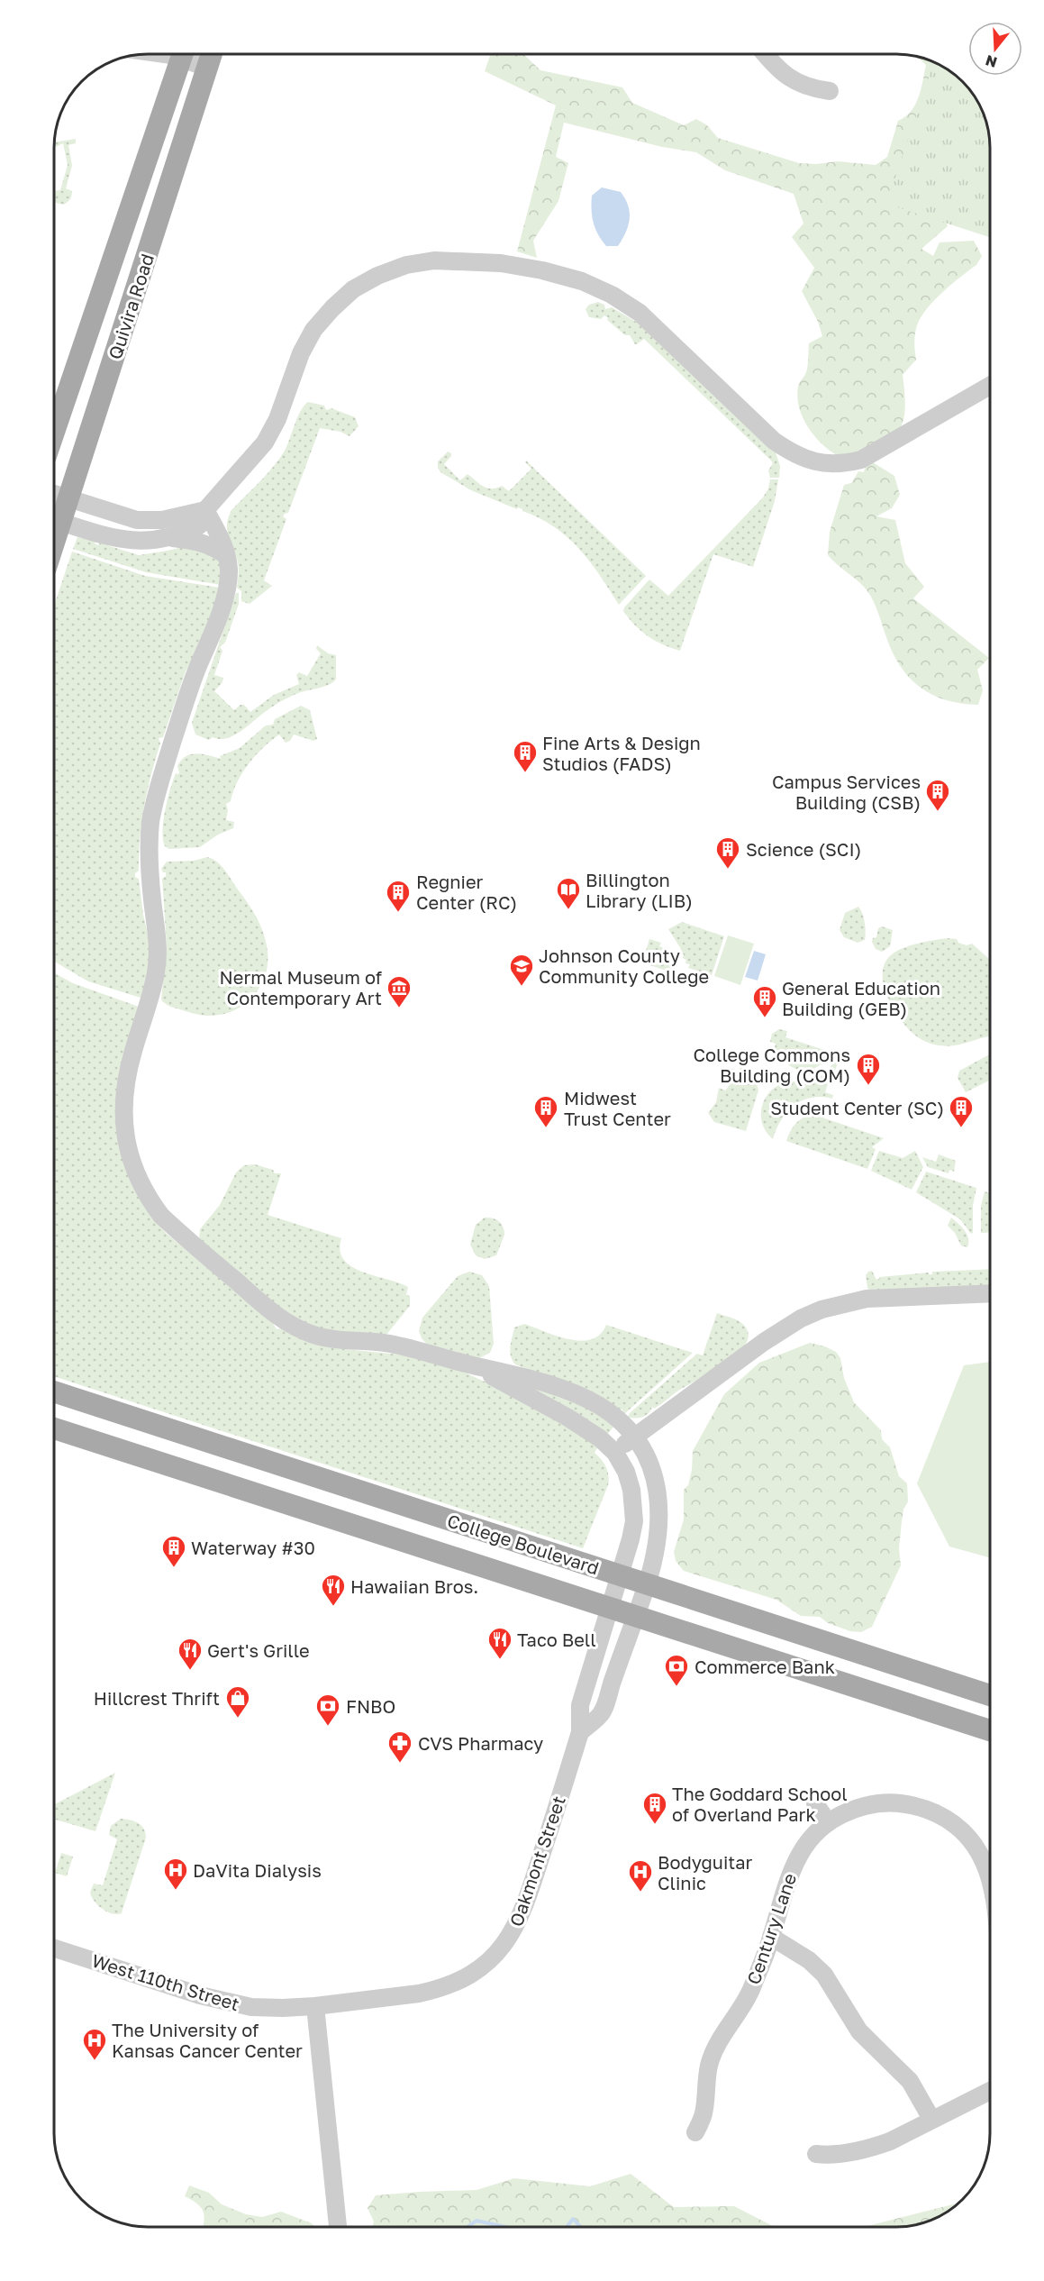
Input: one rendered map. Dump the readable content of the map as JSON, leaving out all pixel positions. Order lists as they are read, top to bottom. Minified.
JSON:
{"streets":{"main road":["Quivira Road","College Boulevard"],"street":["Oakmont Street","Century Lane","West 110th Street"]},"crossings":[["College Boulevard","Oakmont Street"],["Oakmont Street","West 110th Street"]],"places":{"building":["Fine Arts & Design Studios (FADS)","Campus Services Building (CSB)","Science (SCI)","Regnier Center (RC)","General Education Building (GEB)","College Commons Building (COM)","Midwest Trust Center","Student Center (SC)","Waterway #30","The Goddard School of Overland Park"],"library":["Billington Library (LIB)"],"school or university":["Johnson County Community College"],"museum":["Nermal Museum of Contemporary Art"],"restaurant":["Hawaiian Bros.","Taco Bell","Gert's Grille"],"bank":["Commerce Bank","FNBO"],"shop":["Hillcrest Thrift"],"pharmacy":["CVS Pharmacy"],"hospital":["DaVita Dialysis","Bodyguitar Clinic","The University of Kansas Cancer Center"]},"north":"bottom"}
